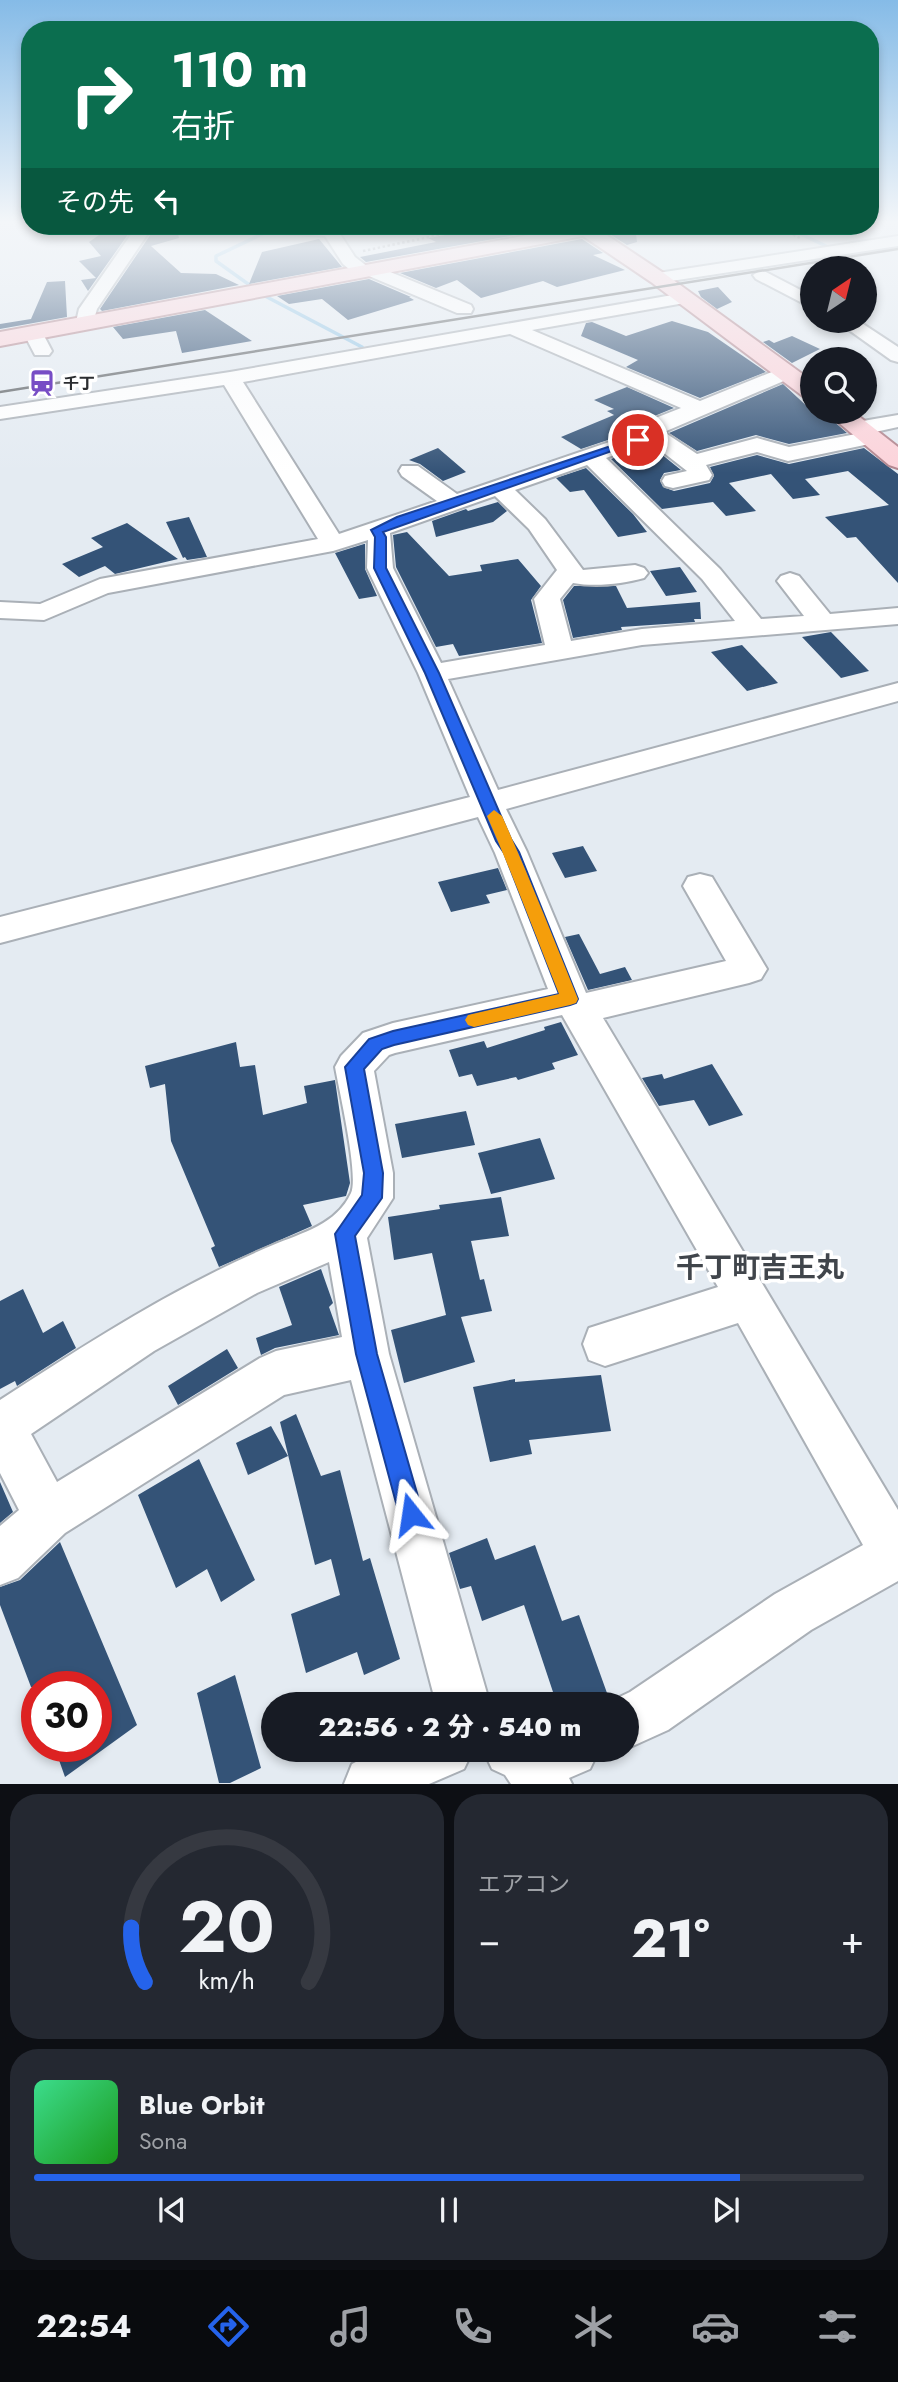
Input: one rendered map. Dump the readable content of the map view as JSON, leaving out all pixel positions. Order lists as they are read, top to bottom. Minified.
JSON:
{"districts":["千丁町吉王丸"],"places":{"station":["千丁"]},"north":"top right","page":{"turn":["110 m","右折"],"then":"その先","limit":"30","trip":"22:56 · 2 分 · 540 m","tile":"エアコン","heat":["−","21°","+"],"song":["Blue Orbit","Sona"],"tabs":"22:54","gauge":["20","km/h"]}}
